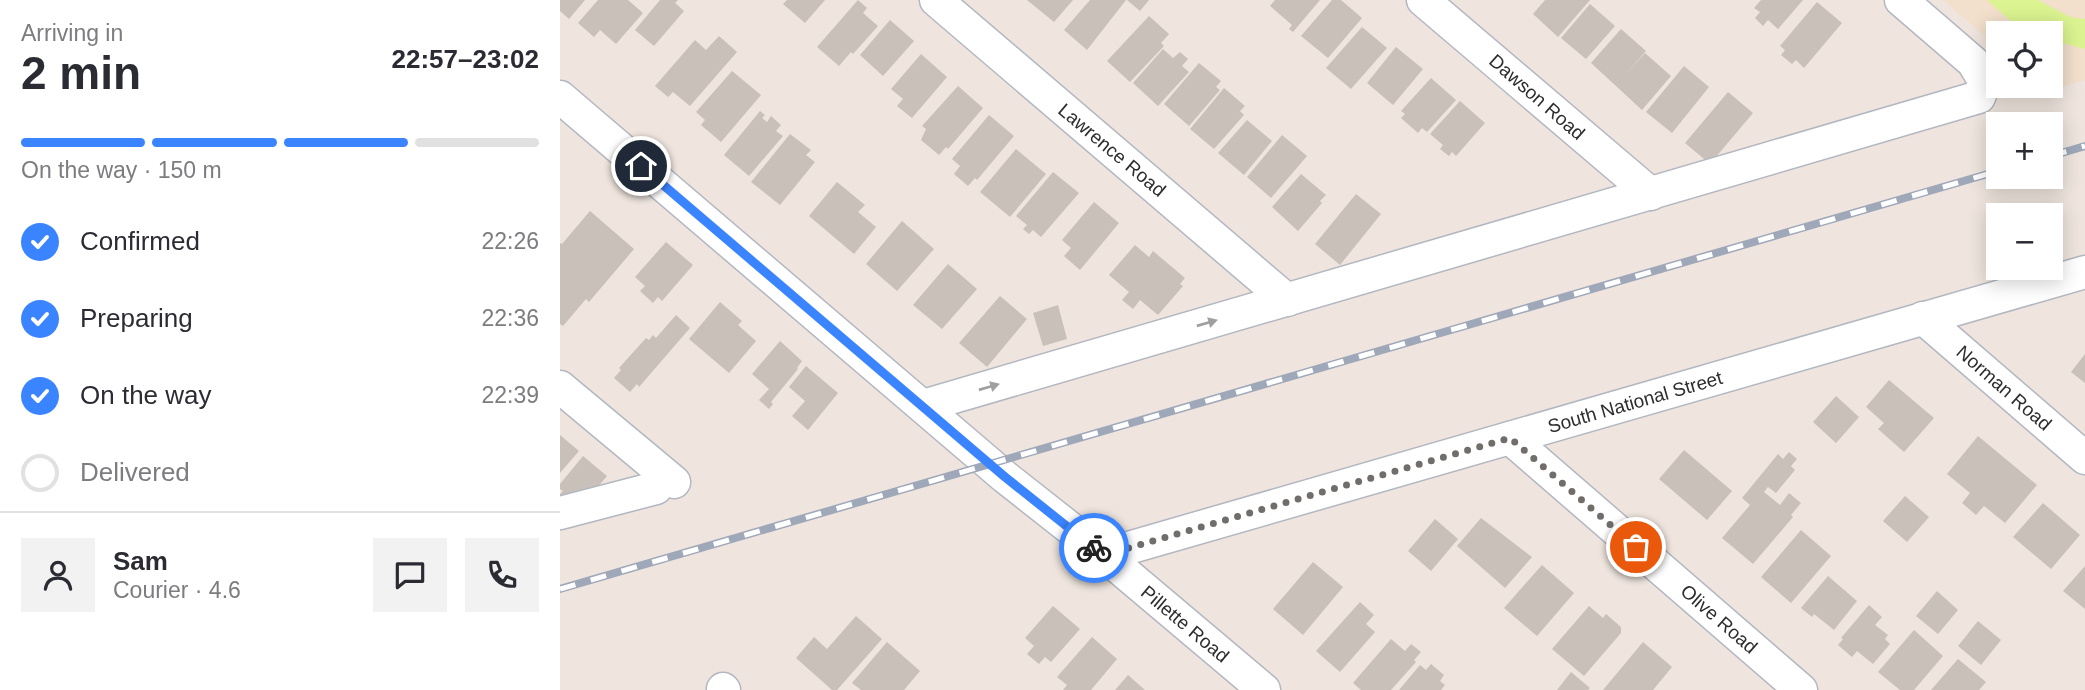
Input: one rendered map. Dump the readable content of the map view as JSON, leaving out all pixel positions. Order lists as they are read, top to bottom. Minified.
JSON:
{"streets":{"street":["Dawson Road","Lawrence Road","Norman Road","South National Street","Olive Road","Pillette Road"]},"crossings":[["Norman Road","South National Street"],["South National Street","Olive Road"],["South National Street","Pillette Road"]],"page":{"heading":["2 min","Arriving in","22:57–23:02"],"panel":["Sam","Courier · 4.6"],"map_buttons":["+","−"],"bar":"On the way · 150 m","list":[["Confirmed","22:26"],["Preparing","22:36"],["On the way","22:39"],"Delivered"]}}
